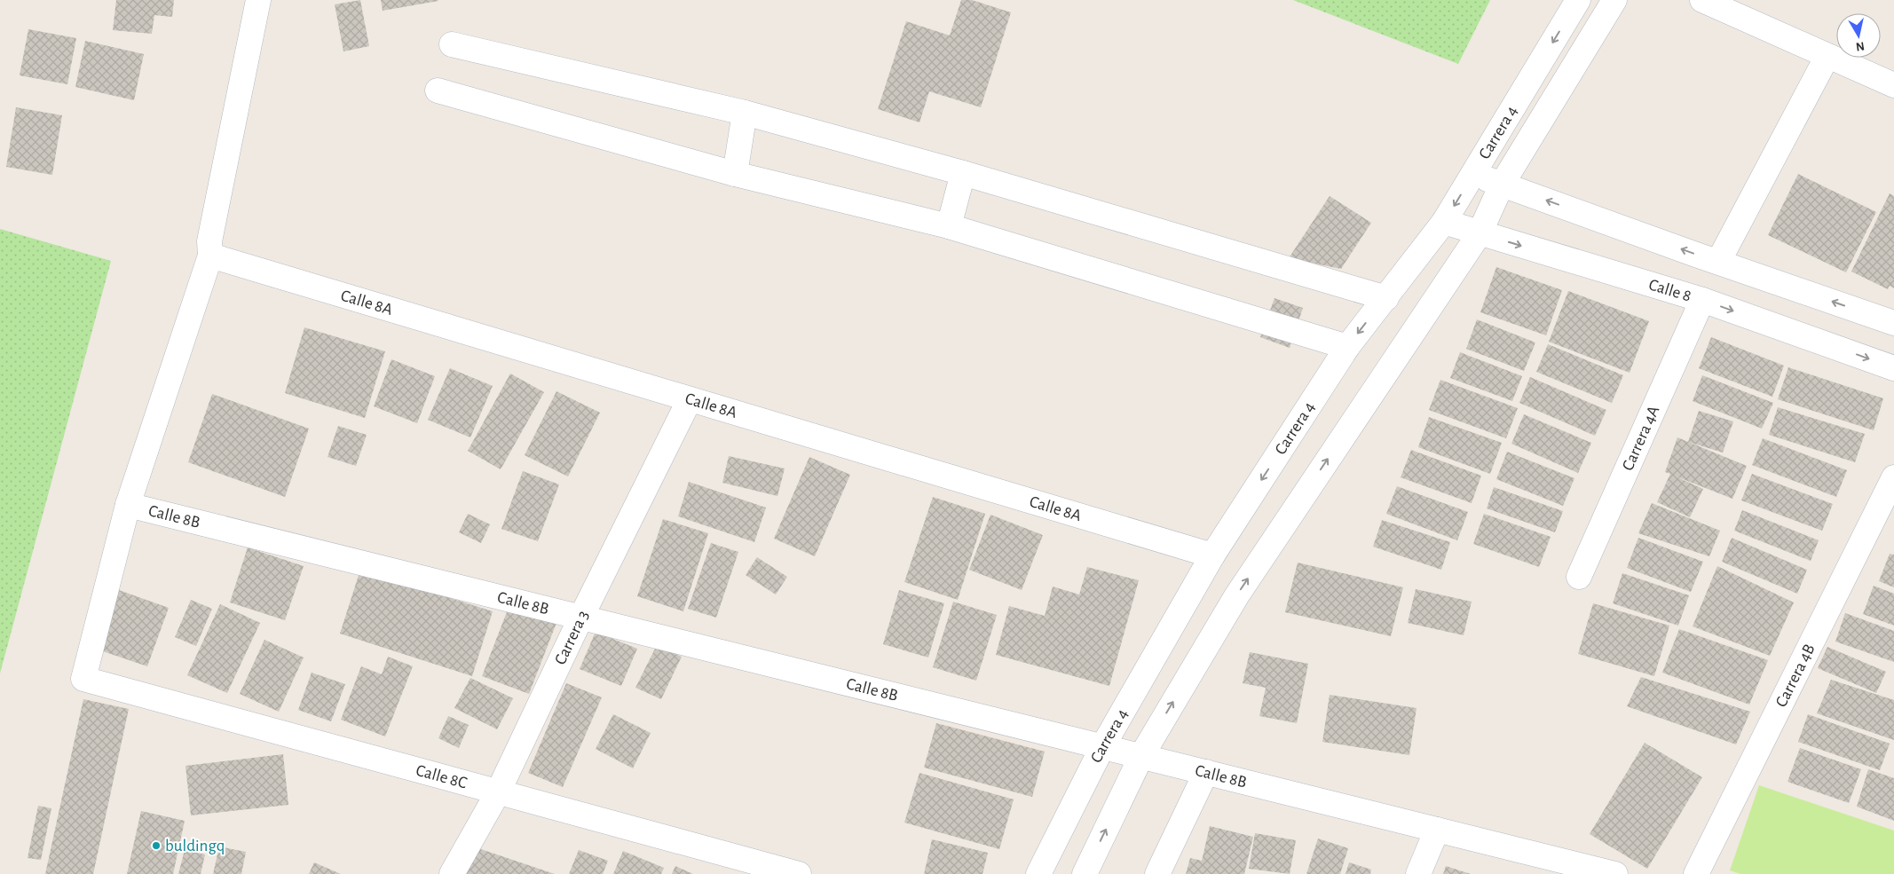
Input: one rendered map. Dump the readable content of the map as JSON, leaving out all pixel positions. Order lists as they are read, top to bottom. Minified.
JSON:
{"streets":{"street":["Carrera 4","Calle 8","Calle 8A","Carrera 4A","Calle 8B","Carrera 3","Carrera 4B","Calle 8C"]},"crossings":[["Carrera 4","Calle 8"],["Carrera 4","Calle 8A"],["Carrera 4","Calle 8B"],["Calle 8","Carrera 4A"],["Calle 8A","Carrera 3"],["Calle 8B","Carrera 3"],["Calle 8B","Calle 8C"],["Carrera 3","Calle 8C"]],"places":["buldingq"],"north":"bottom"}
